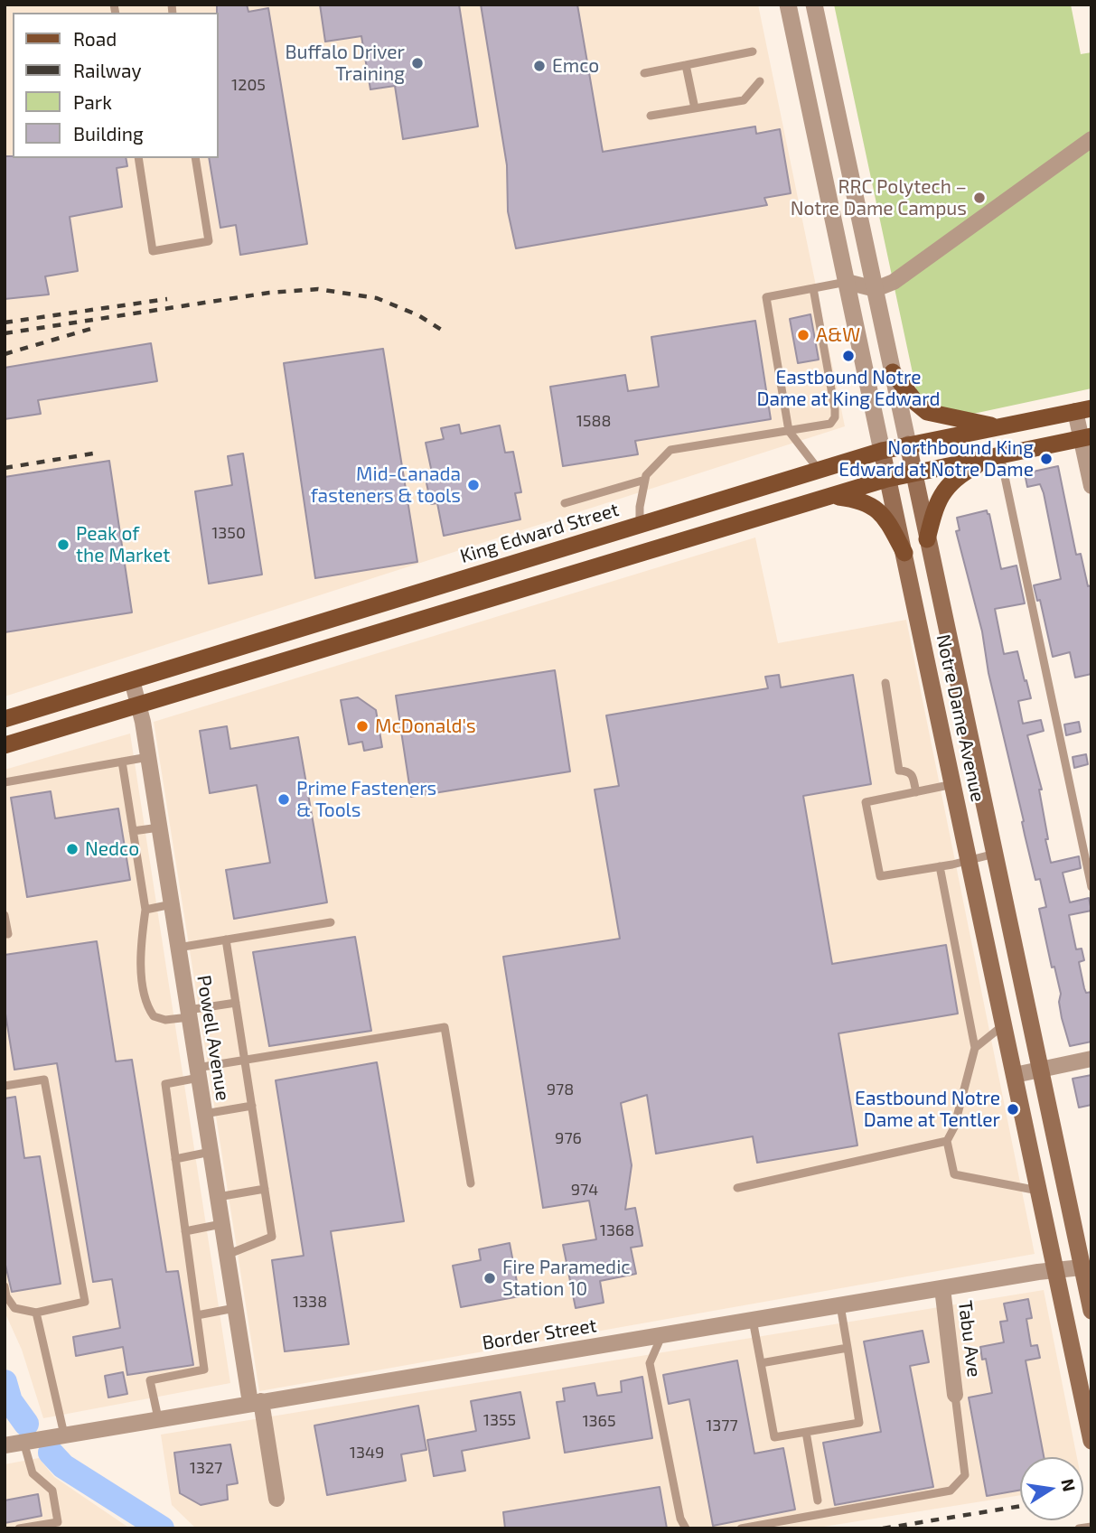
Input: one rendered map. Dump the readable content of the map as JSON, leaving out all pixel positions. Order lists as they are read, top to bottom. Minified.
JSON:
{"streets":{"main road":["King Edward Street","Notre Dame Avenue"],"street":["Powell Avenue","Border Street","Tabu Ave"]},"crossings":[["King Edward Street","Notre Dame Avenue"],["King Edward Street","Powell Avenue"],["Notre Dame Avenue","Border Street"],["Powell Avenue","Border Street"],["Border Street","Tabu Ave"]],"places":["Buffalo Driver Training","Emco","RRC Polytech – Notre Dame Campus","A&W","Eastbound Notre Dame at King Edward","Northbound King Edward at Notre Dame","Mid-Canada fasteners & tools","Peak of the Market","McDonald's","Prime Fasteners & Tools","Nedco","Eastbound Notre Dame at Tentler","Fire Paramedic Station 10"],"house_numbers":["1205","1588","1350","978","976","974","1368","1338","1355","1365","1377","1349","1327"],"legend":["Road","Railway","Park","Building"],"north":"right"}
